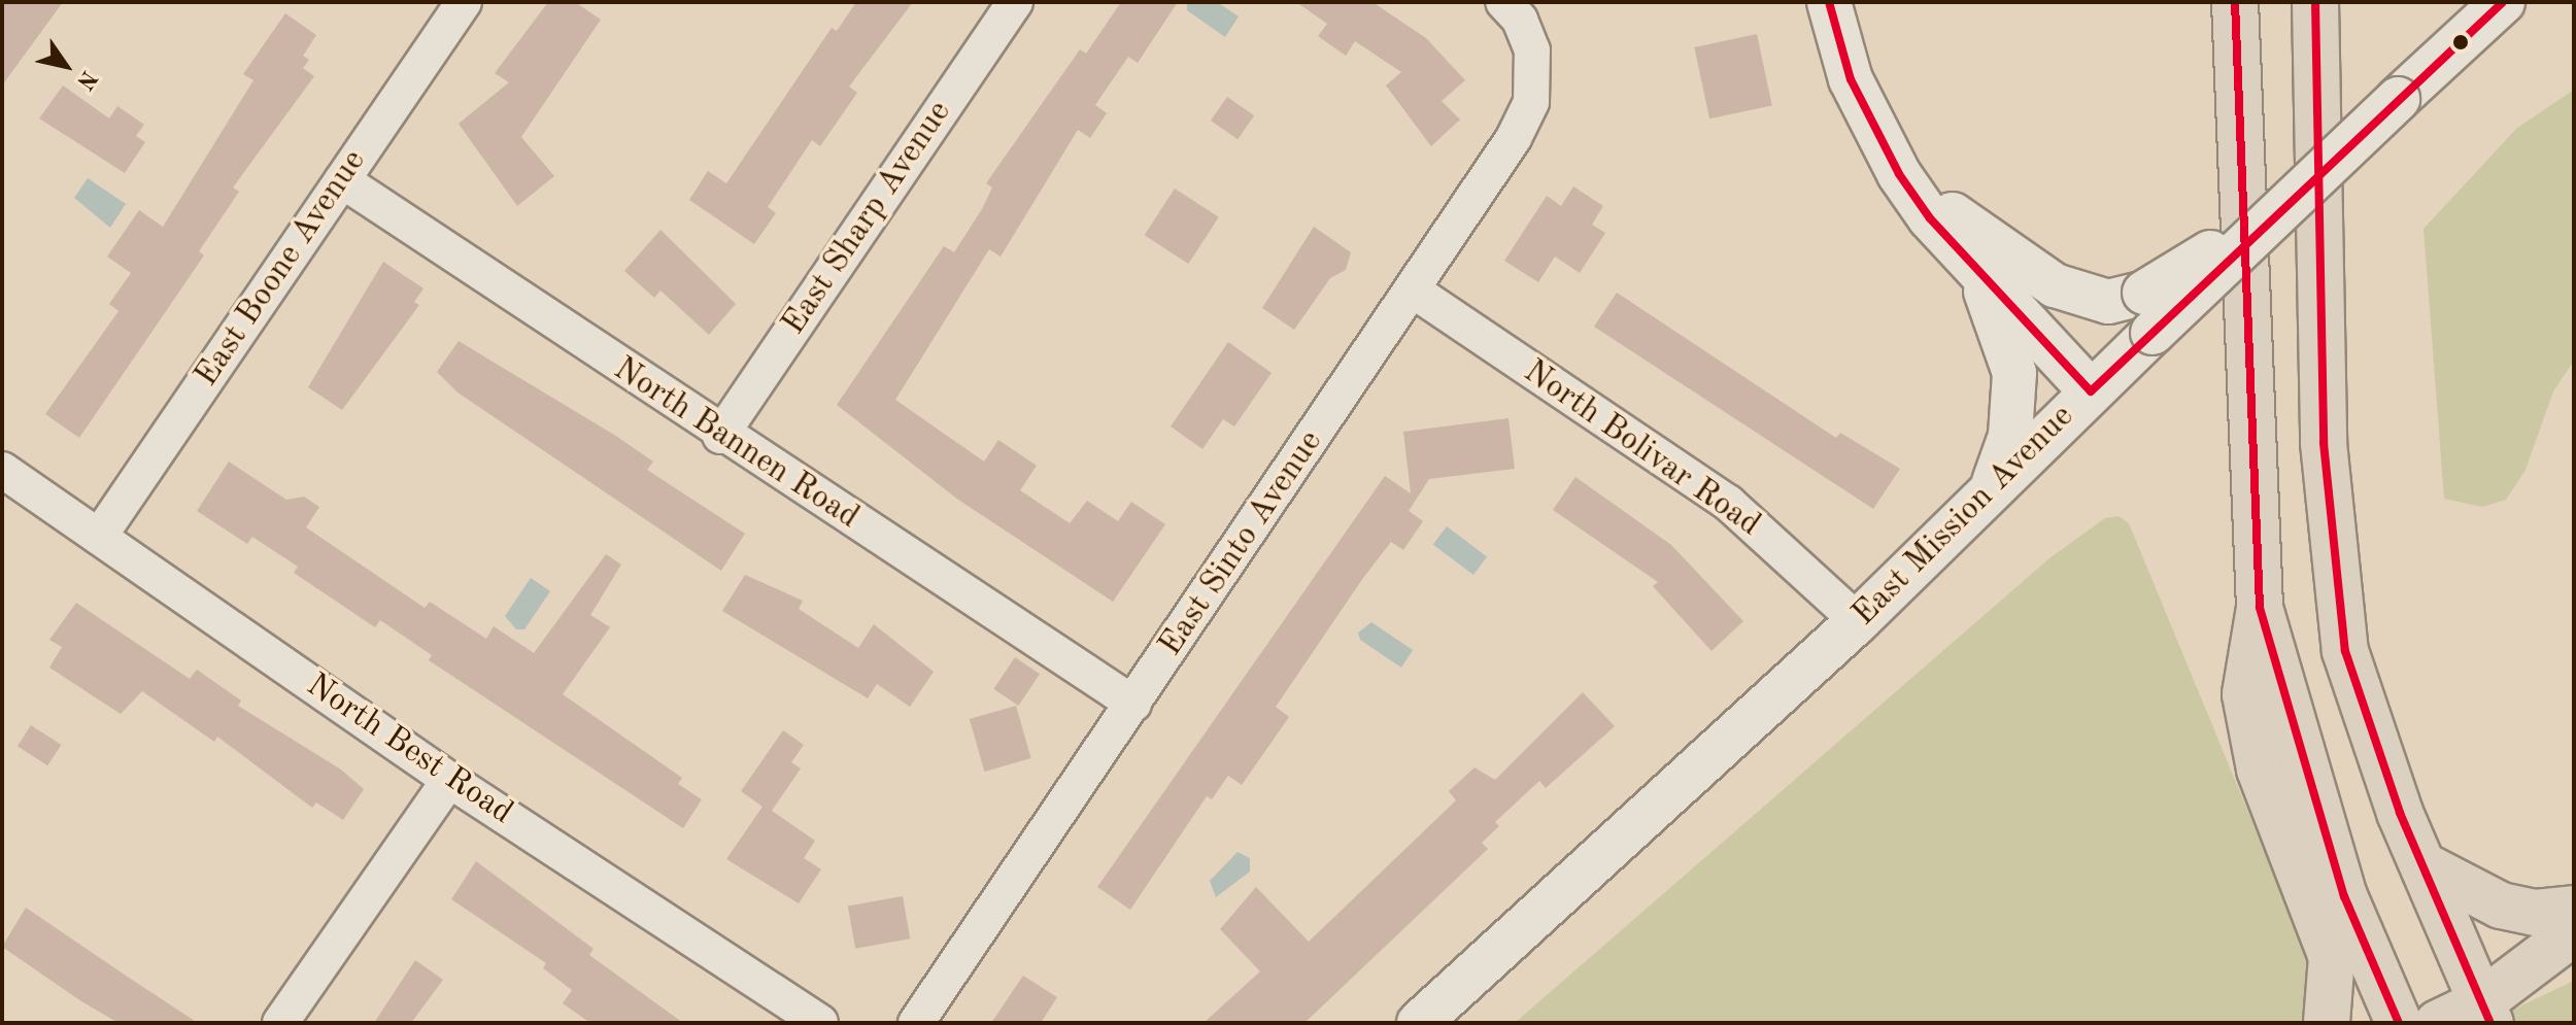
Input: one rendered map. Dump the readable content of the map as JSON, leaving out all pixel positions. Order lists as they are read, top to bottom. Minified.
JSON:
{"streets":{"street":["East Sharp Avenue","East Boone Avenue","North Bannen Road","North Bolivar Road","East Mission Avenue","East Sinto Avenue","North Best Road"]},"crossings":[["East Sharp Avenue","North Bannen Road"],["East Boone Avenue","North Bannen Road"],["East Boone Avenue","North Best Road"],["North Bannen Road","East Sinto Avenue"],["North Bolivar Road","East Mission Avenue"],["North Bolivar Road","East Sinto Avenue"]],"north":"bottom right"}
